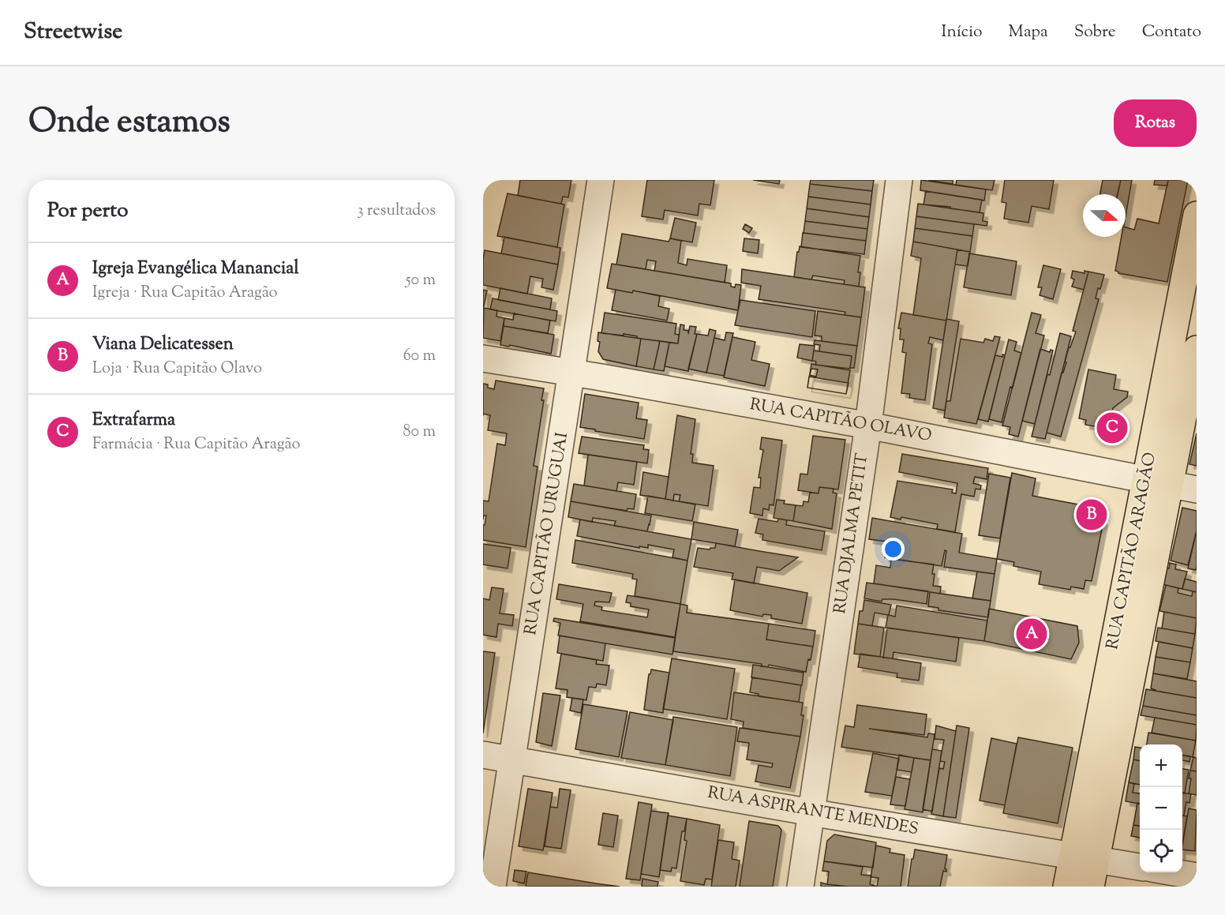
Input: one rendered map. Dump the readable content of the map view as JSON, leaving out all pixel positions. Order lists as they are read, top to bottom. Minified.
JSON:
{"streets":{"main road":["RUA CAPITÃO ARAGÃO"],"street":["RUA CAPITÃO OLAVO","RUA CAPITÃO URUGUAI","RUA DJALMA PETIT","RUA ASPIRANTE MENDES"]},"crossings":[["RUA CAPITÃO OLAVO","RUA CAPITÃO URUGUAI"],["RUA CAPITÃO OLAVO","RUA DJALMA PETIT"],["RUA CAPITÃO OLAVO","RUA CAPITÃO ARAGÃO"],["RUA CAPITÃO URUGUAI","RUA ASPIRANTE MENDES"],["RUA DJALMA PETIT","RUA ASPIRANTE MENDES"],["RUA CAPITÃO ARAGÃO","RUA ASPIRANTE MENDES"]],"north":"right","page":{"header":"Streetwise","nav":["Início","Mapa","Sobre","Contato"],"title":"Onde estamos","buttons":"Rotas","heading":["Por perto","3 resultados"],"list":[{"mark":"A","name":"Igreja Evangélica Manancial","note":"Igreja · Rua Capitão Aragão","value":"50 m"},{"mark":"B","name":"Viana Delicatessen","note":"Loja · Rua Capitão Olavo","value":"60 m"},{"mark":"C","name":"Extrafarma","note":"Farmácia · Rua Capitão Aragão","value":"80 m"}],"pins":["C","B","A"],"map_buttons":["+","−"]}}
